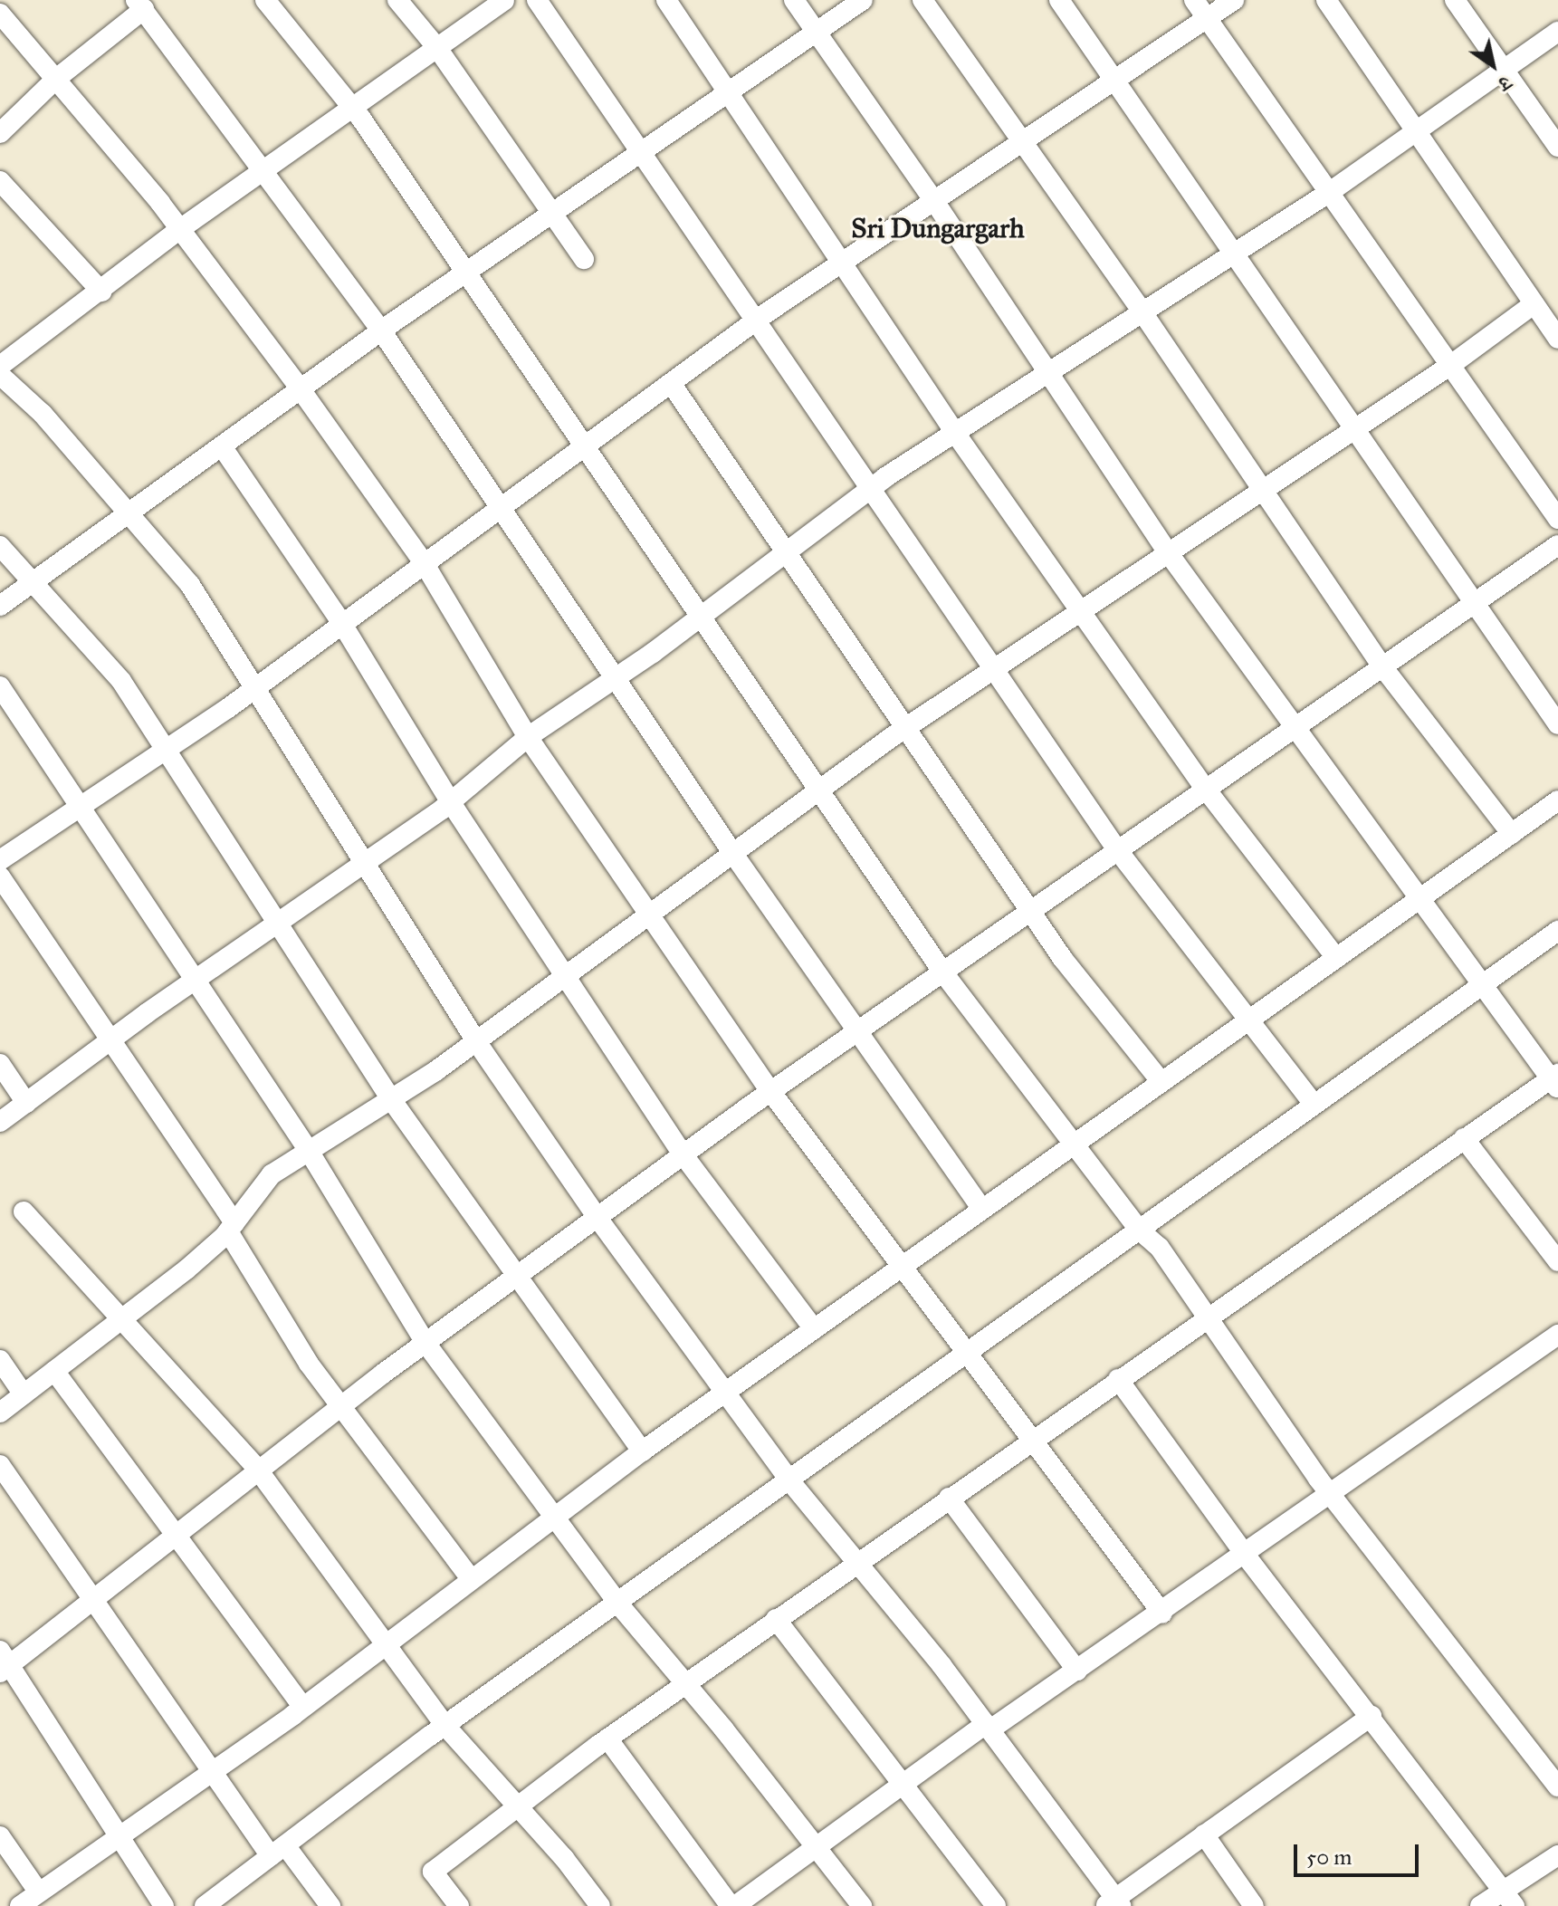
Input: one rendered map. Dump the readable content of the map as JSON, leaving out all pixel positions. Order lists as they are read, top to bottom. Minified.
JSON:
{"districts":["Sri Dungargarh"],"scale_bar":"50 m","north":"bottom right"}
